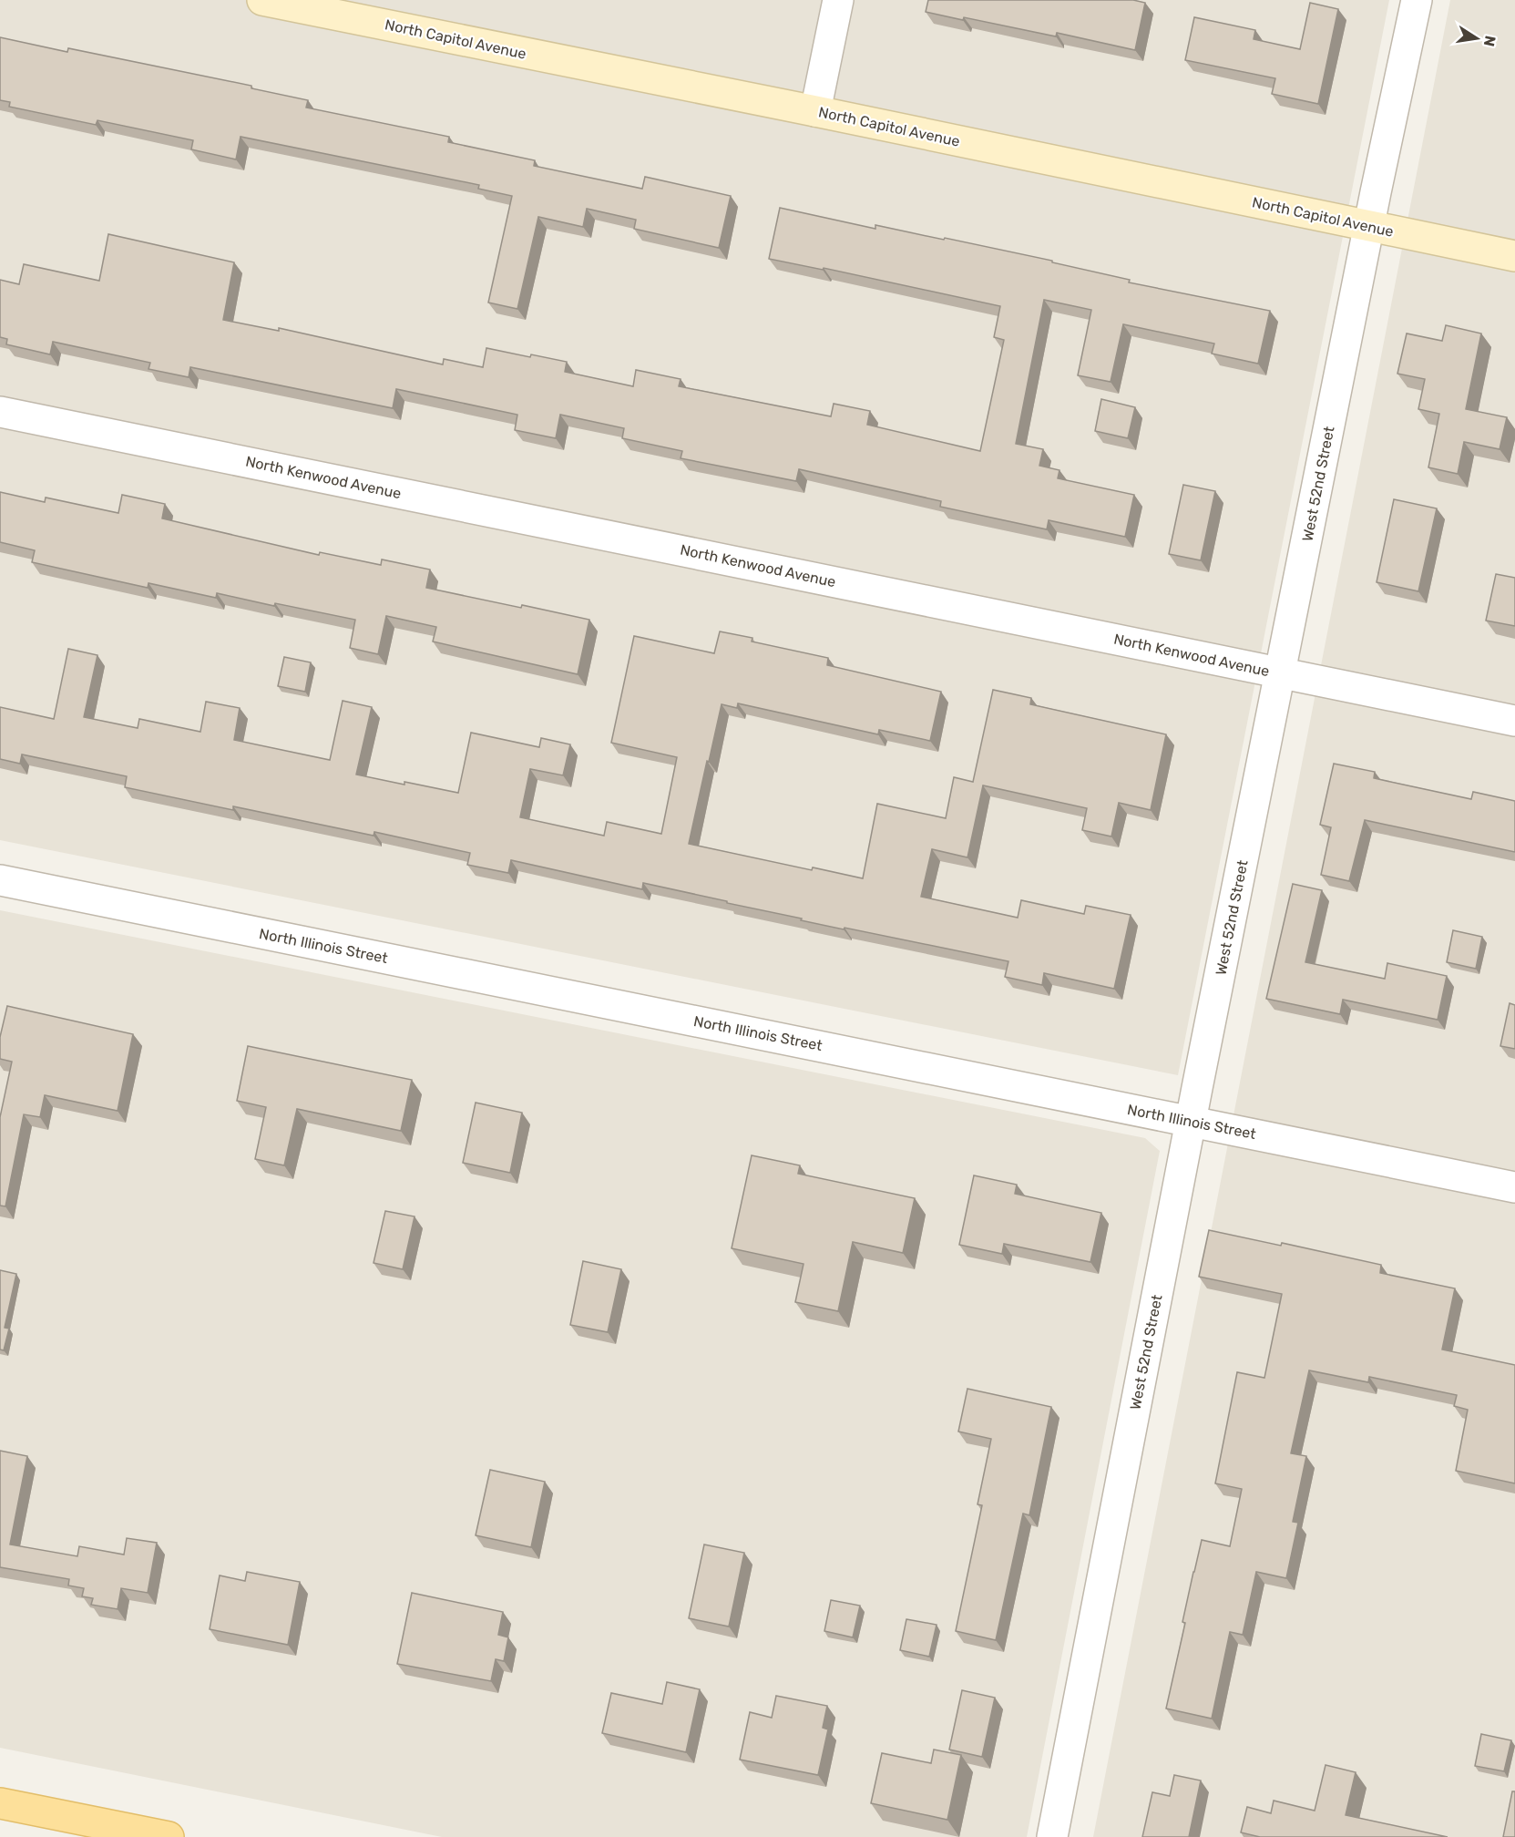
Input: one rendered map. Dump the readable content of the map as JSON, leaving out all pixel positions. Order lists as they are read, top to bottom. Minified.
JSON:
{"streets":{"main road":["North Capitol Avenue"],"street":["North Kenwood Avenue","West 52nd Street","North Illinois Street"]},"crossings":[["North Capitol Avenue","West 52nd Street"],["North Kenwood Avenue","West 52nd Street"],["West 52nd Street","North Illinois Street"]],"north":"right"}
